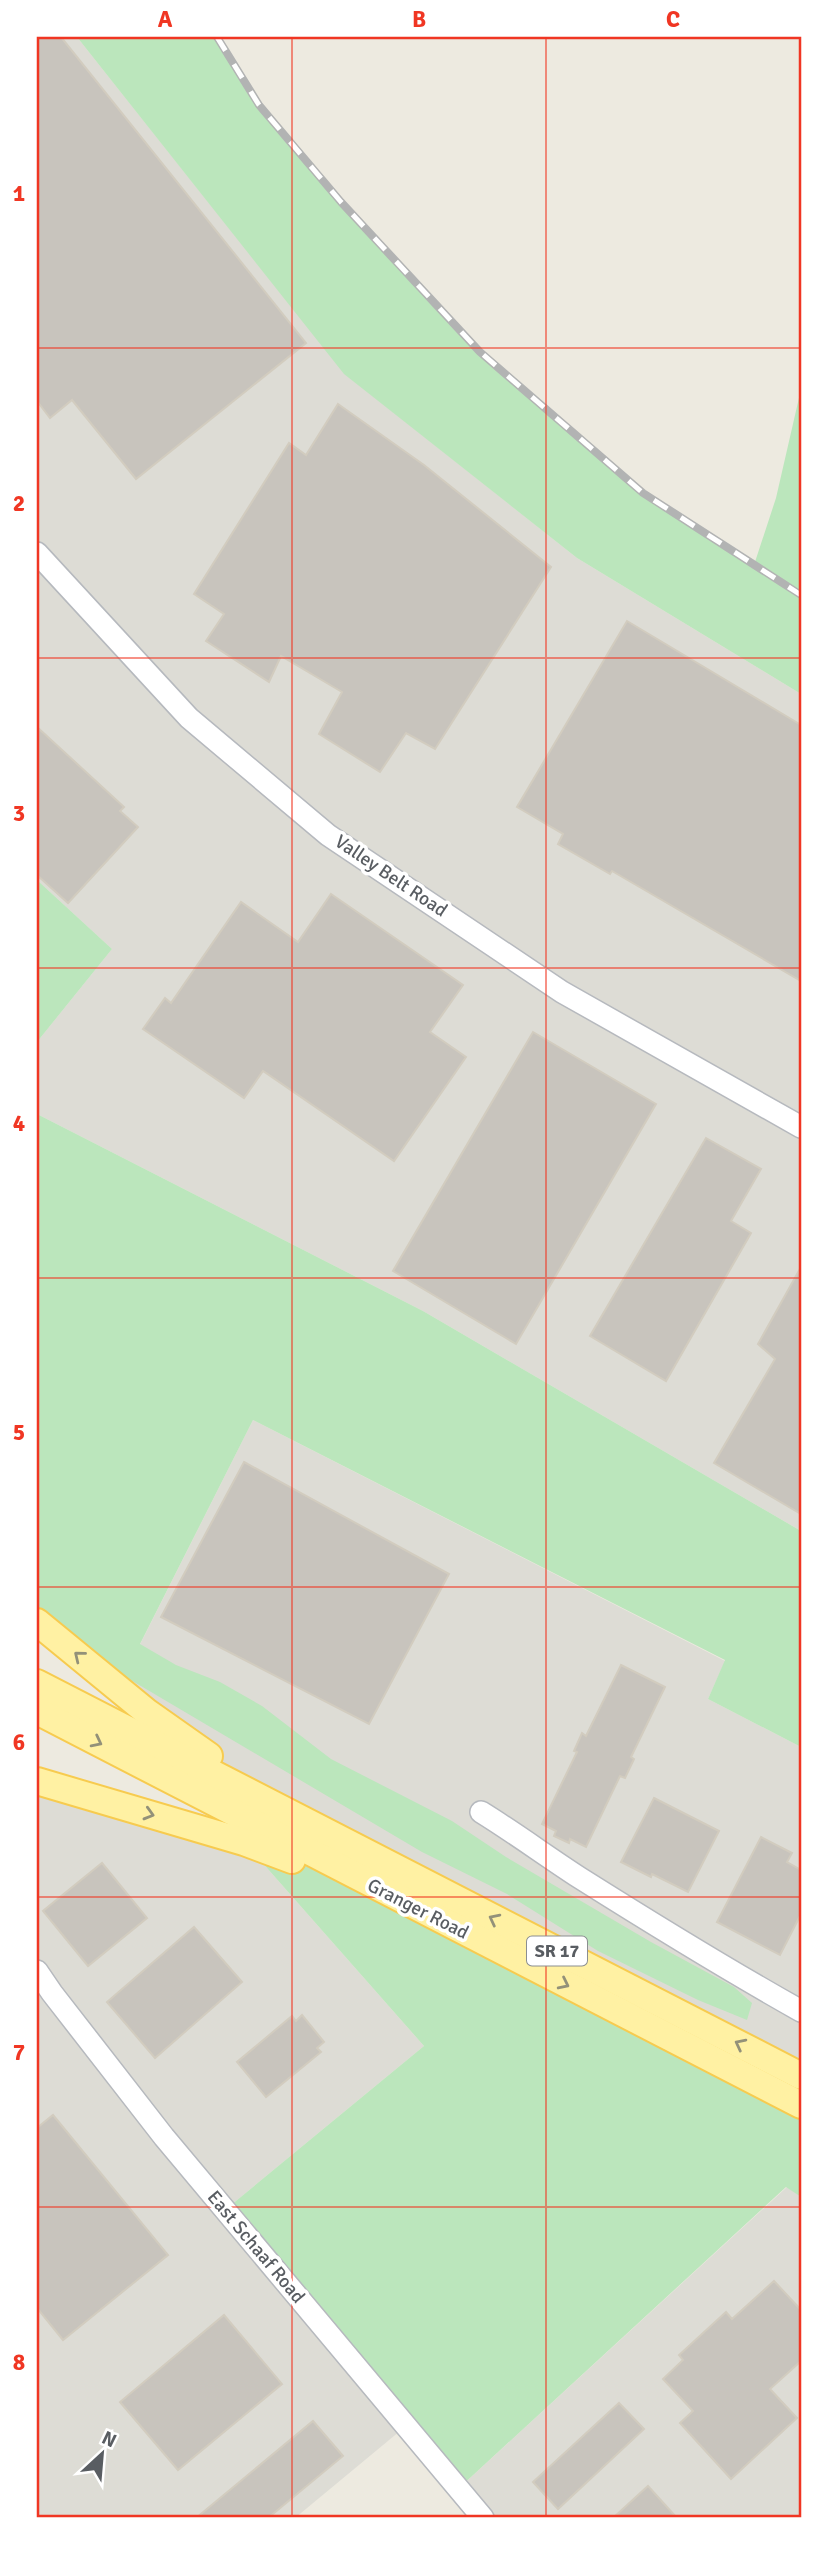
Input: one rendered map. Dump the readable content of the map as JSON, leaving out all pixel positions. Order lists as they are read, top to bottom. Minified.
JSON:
{"streets":{"main road":["Granger Road","SR 17"],"street":["Valley Belt Road","East Schaaf Road"]},"north":"top right","grid":{"columns":["A","B","C"],"rows":["1","2","3","4","5","6","7","8"]}}
